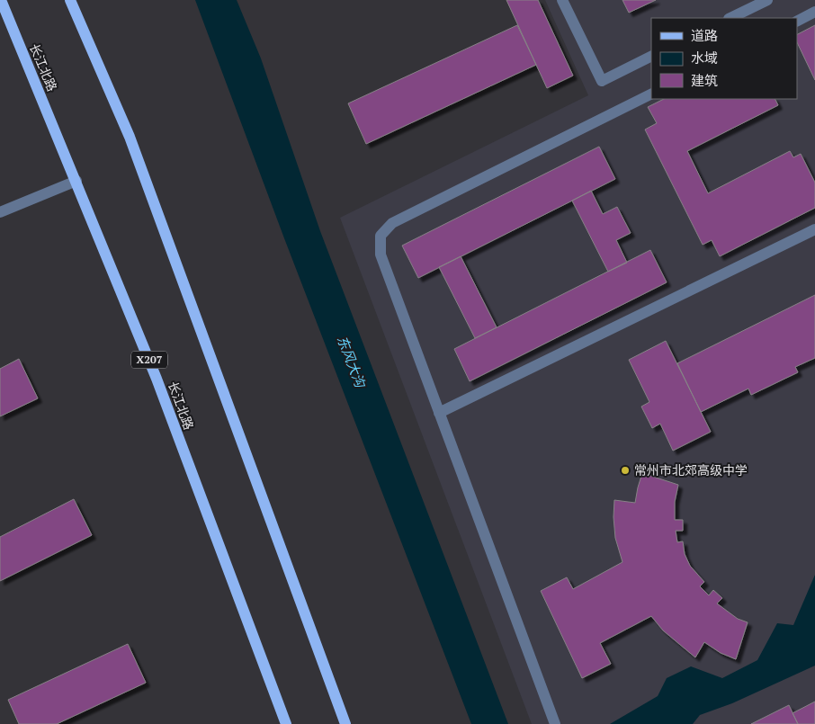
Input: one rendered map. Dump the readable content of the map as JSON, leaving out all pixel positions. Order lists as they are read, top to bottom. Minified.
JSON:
{"streets":{"main road":["长江北路","X207"]},"water":["东风大沟"],"places":["常州市北郊高级中学"],"legend":["道路","水域","建筑"]}
